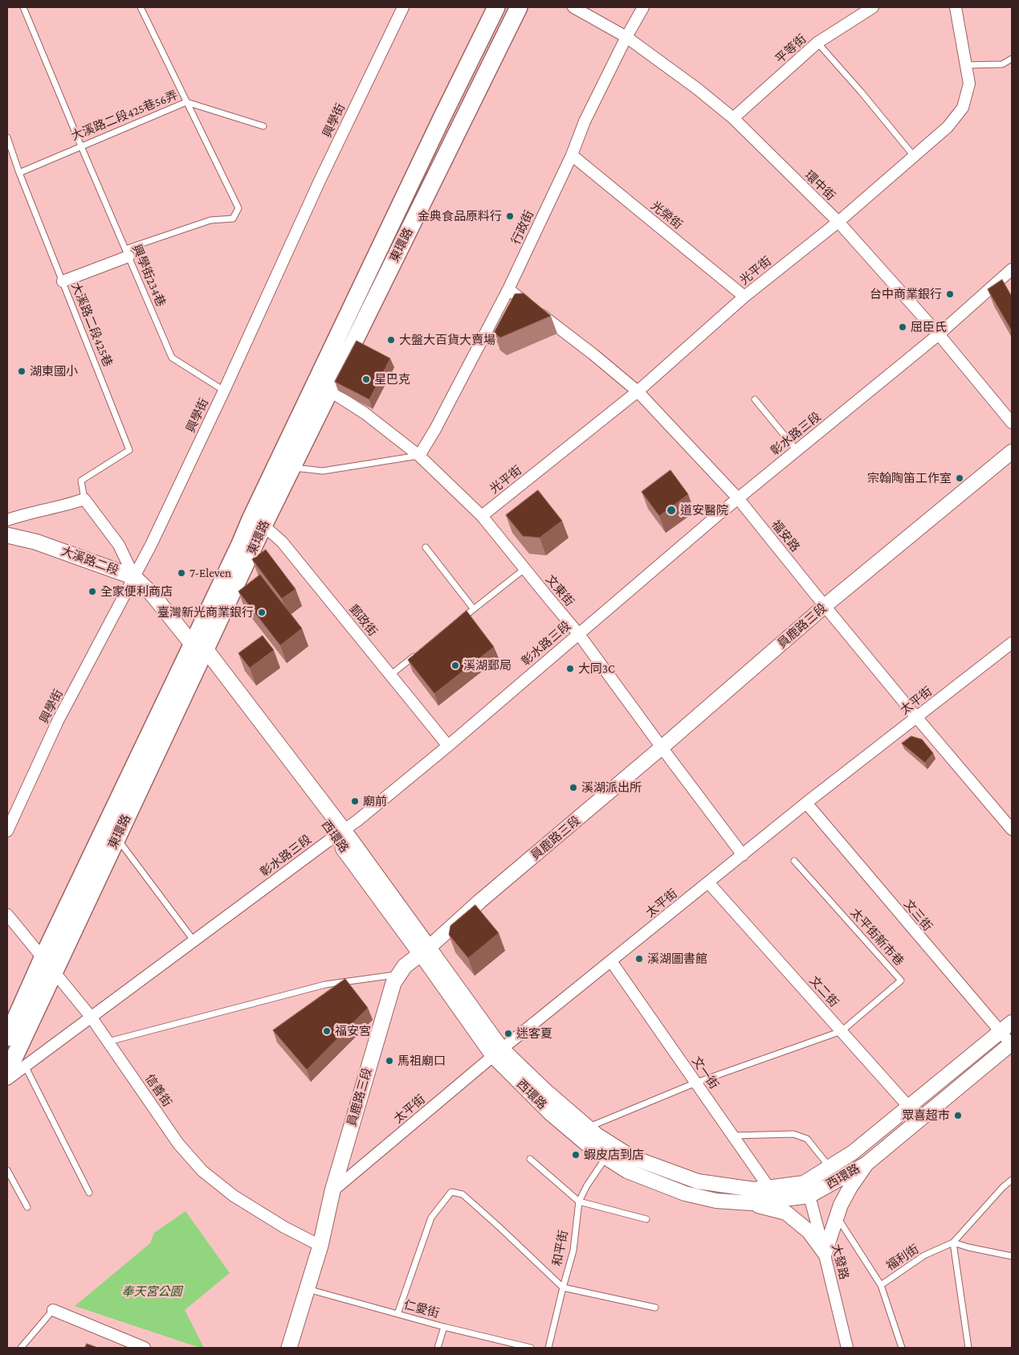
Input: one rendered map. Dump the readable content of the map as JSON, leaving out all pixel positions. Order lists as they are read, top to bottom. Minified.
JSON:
{"streets":{"main road":["東環路","大溪路二段","員鹿路三段","西環路"],"street":["平等街","興學街","環中街","光榮街","行政街","光平街","彰水路三段","福安路","文東街","郵政街","太平街","文三街","文二街","文一街","信善街","大發路"],"lane":["大溪路二段425巷56弄","興學街234巷","大溪路二段425巷","太平街新市巷","和平街","福利街","仁愛街"]},"crossings":[["平等街","環中街"],["大溪路二段425巷56弄","興學街234巷"],["大溪路二段425巷56弄","大溪路二段425巷"],["興學街","興學街234巷"],["興學街","大溪路二段"],["環中街","行政街"],["環中街","光平街"],["環中街","彰水路三段"],["光榮街","行政街"],["光榮街","光平街"],["行政街","福安路"],["行政街","文東街"],["東環路","大溪路二段"],["東環路","文東街"],["東環路","郵政街"],["東環路","西環路"],["東環路","信善街"],["光平街","福安路"],["光平街","文東街"],["彰水路三段","福安路"],["彰水路三段","文東街"],["彰水路三段","郵政街"],["彰水路三段","西環路"],["彰水路三段","信善街"],["福安路","員鹿路三段"],["福安路","太平街"],["大溪路二段","西環路"],["文東街","員鹿路三段"],["文東街","太平街"],["員鹿路三段","太平街"],["員鹿路三段","西環路"],["員鹿路三段","信善街"],["員鹿路三段","仁愛街"],["太平街","西環路"],["太平街","文三街"],["太平街","文二街"],["太平街","文一街"],["西環路","文三街"],["西環路","太平街新市巷"],["西環路","文二街"],["西環路","文一街"],["西環路","和平街"],["西環路","大發路"],["太平街新市巷","文二街"],["太平街新市巷","文一街"]],"parks":["奉天宮公園"],"places":["金典食品原料行","台中商業銀行","屈臣氏","大盤大百貨大賣場","湖東國小","星巴克","宗翰陶笛工作室","道安醫院","7-Eleven","全家便利商店","臺灣新光商業銀行","溪湖郵局","大同3C","溪湖派出所","廟前","溪湖圖書館","福安宮","迷客夏","馬祖廟口","眾喜超市","蝦皮店到店"]}
